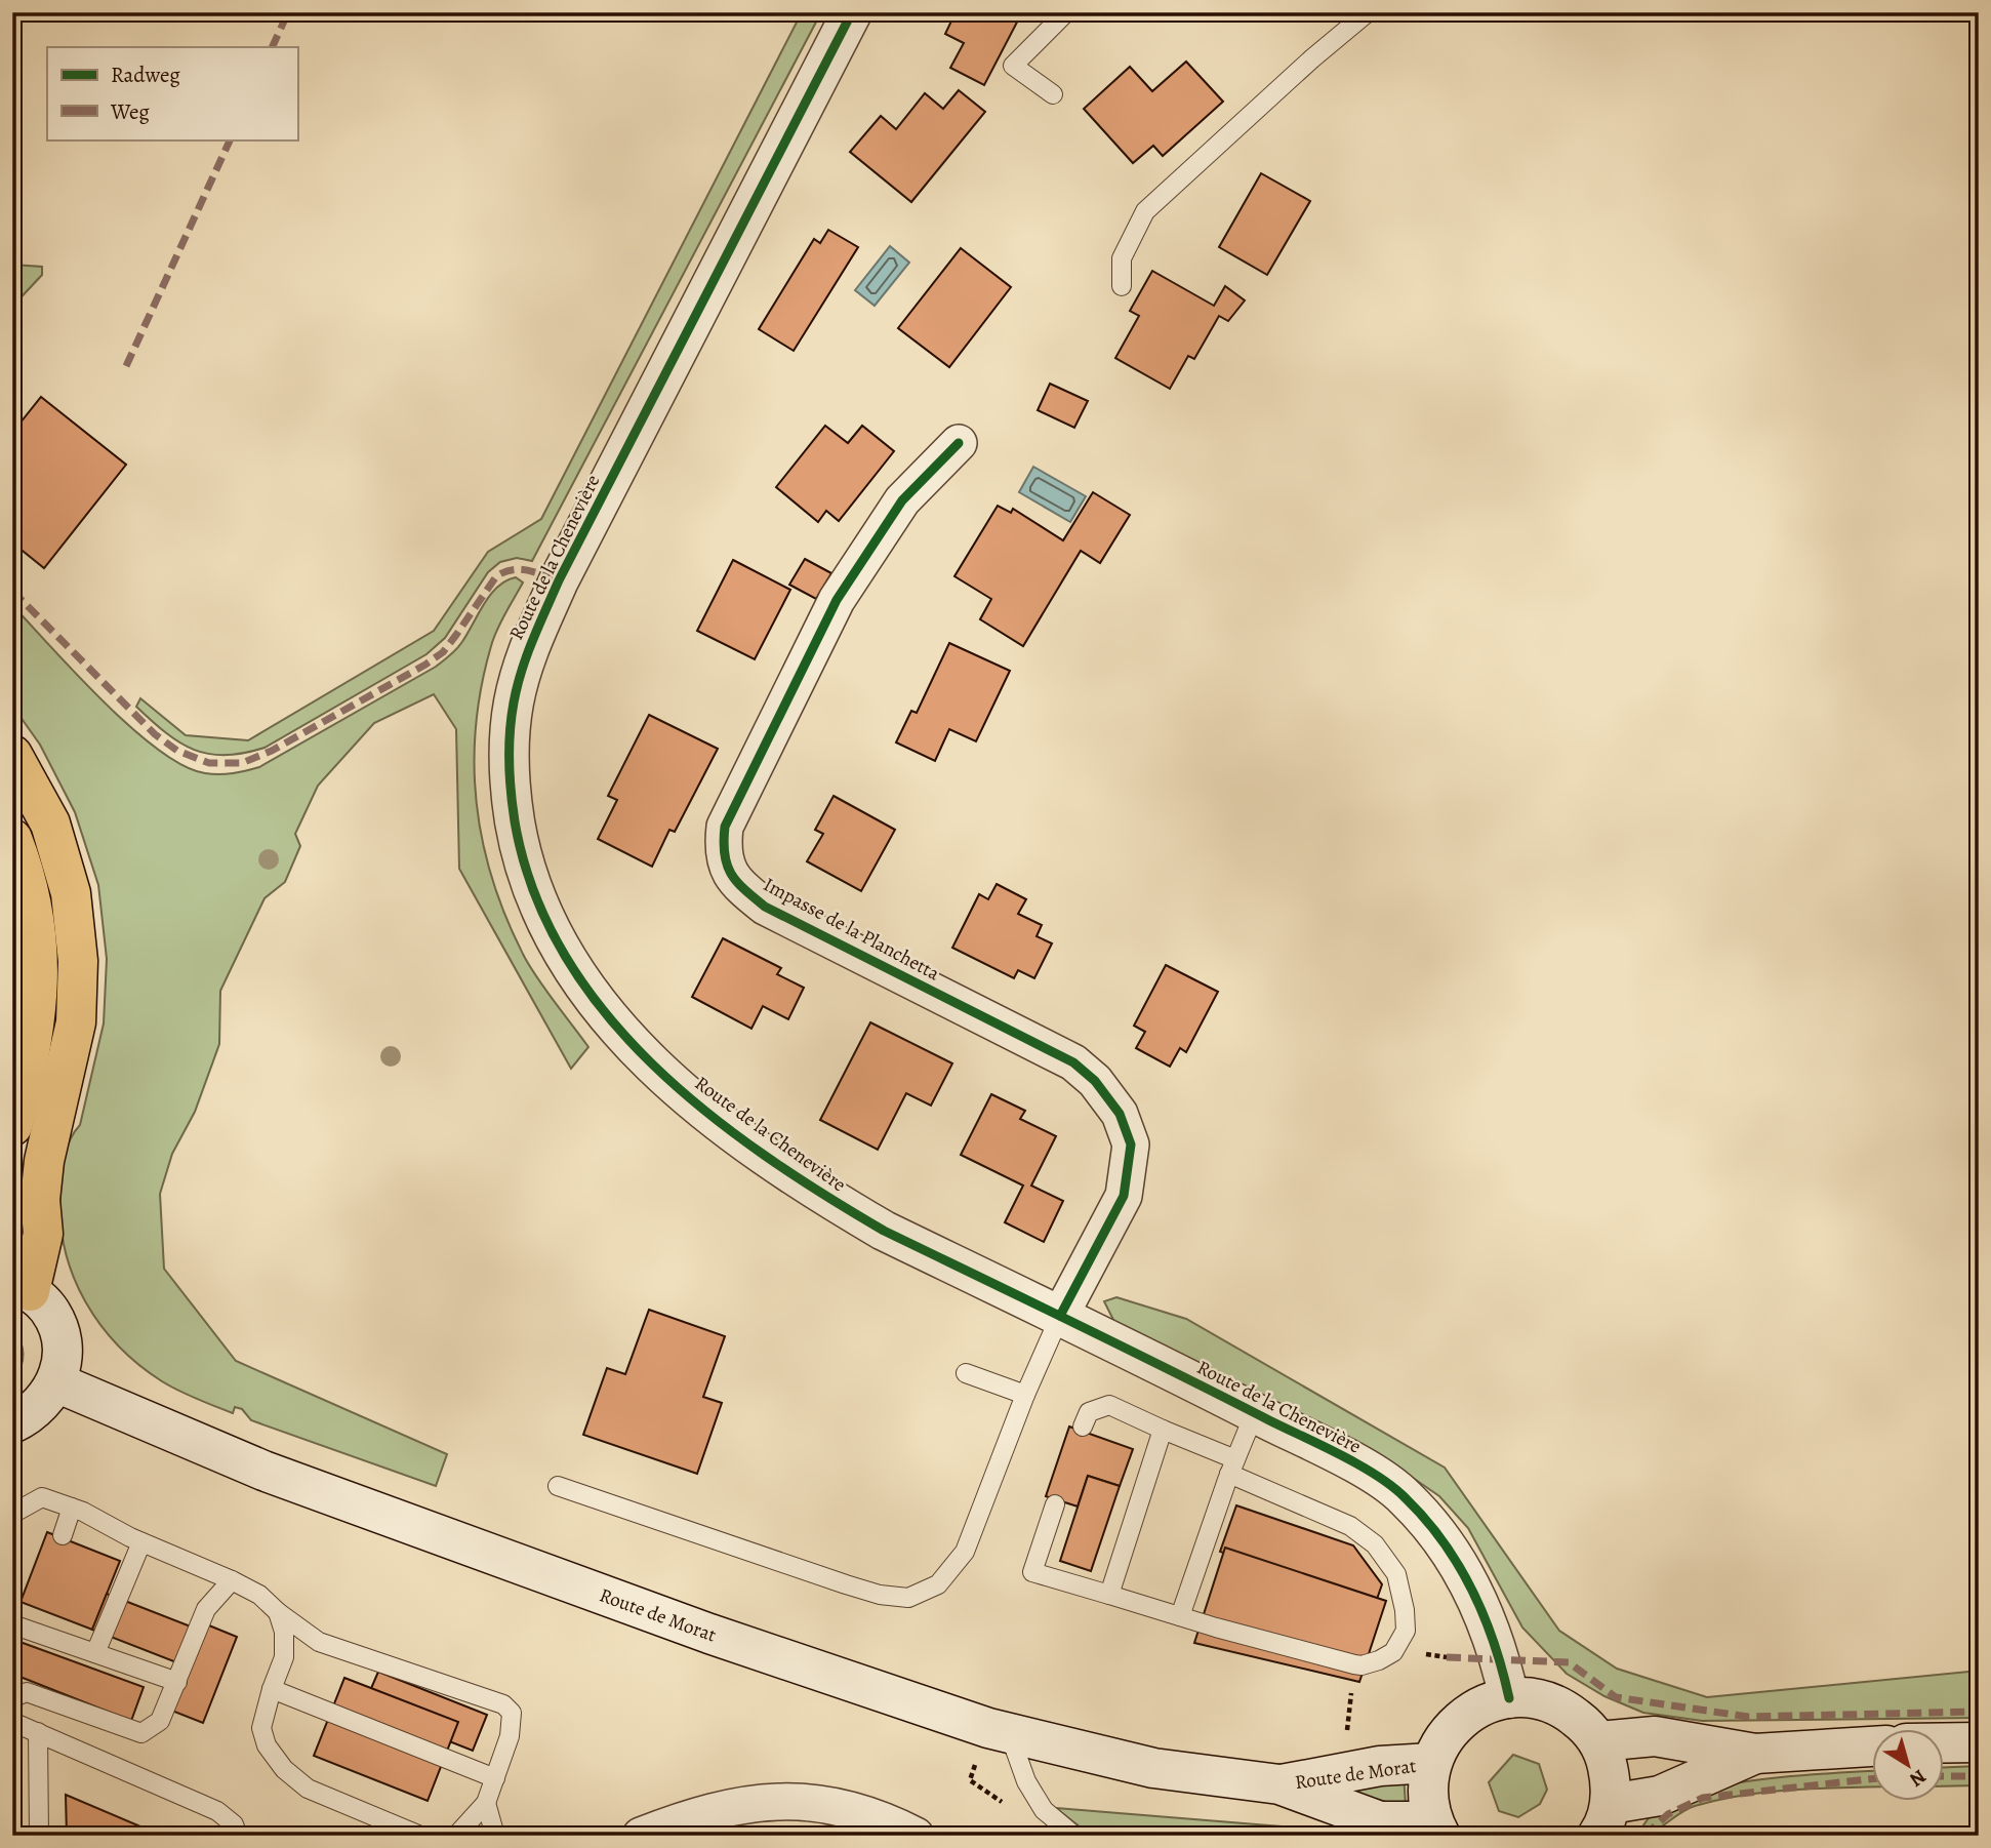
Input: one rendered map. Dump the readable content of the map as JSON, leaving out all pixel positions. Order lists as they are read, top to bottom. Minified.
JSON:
{"streets":{"main road":["Route de la Chenevière","Route de Morat"],"street":["Impasse de la Planchetta"]},"crossings":[["Route de la Chenevière","Impasse de la Planchetta"],["Route de la Chenevière","Route de Morat"]],"legend":["Radweg","Weg"],"north":"bottom right"}
